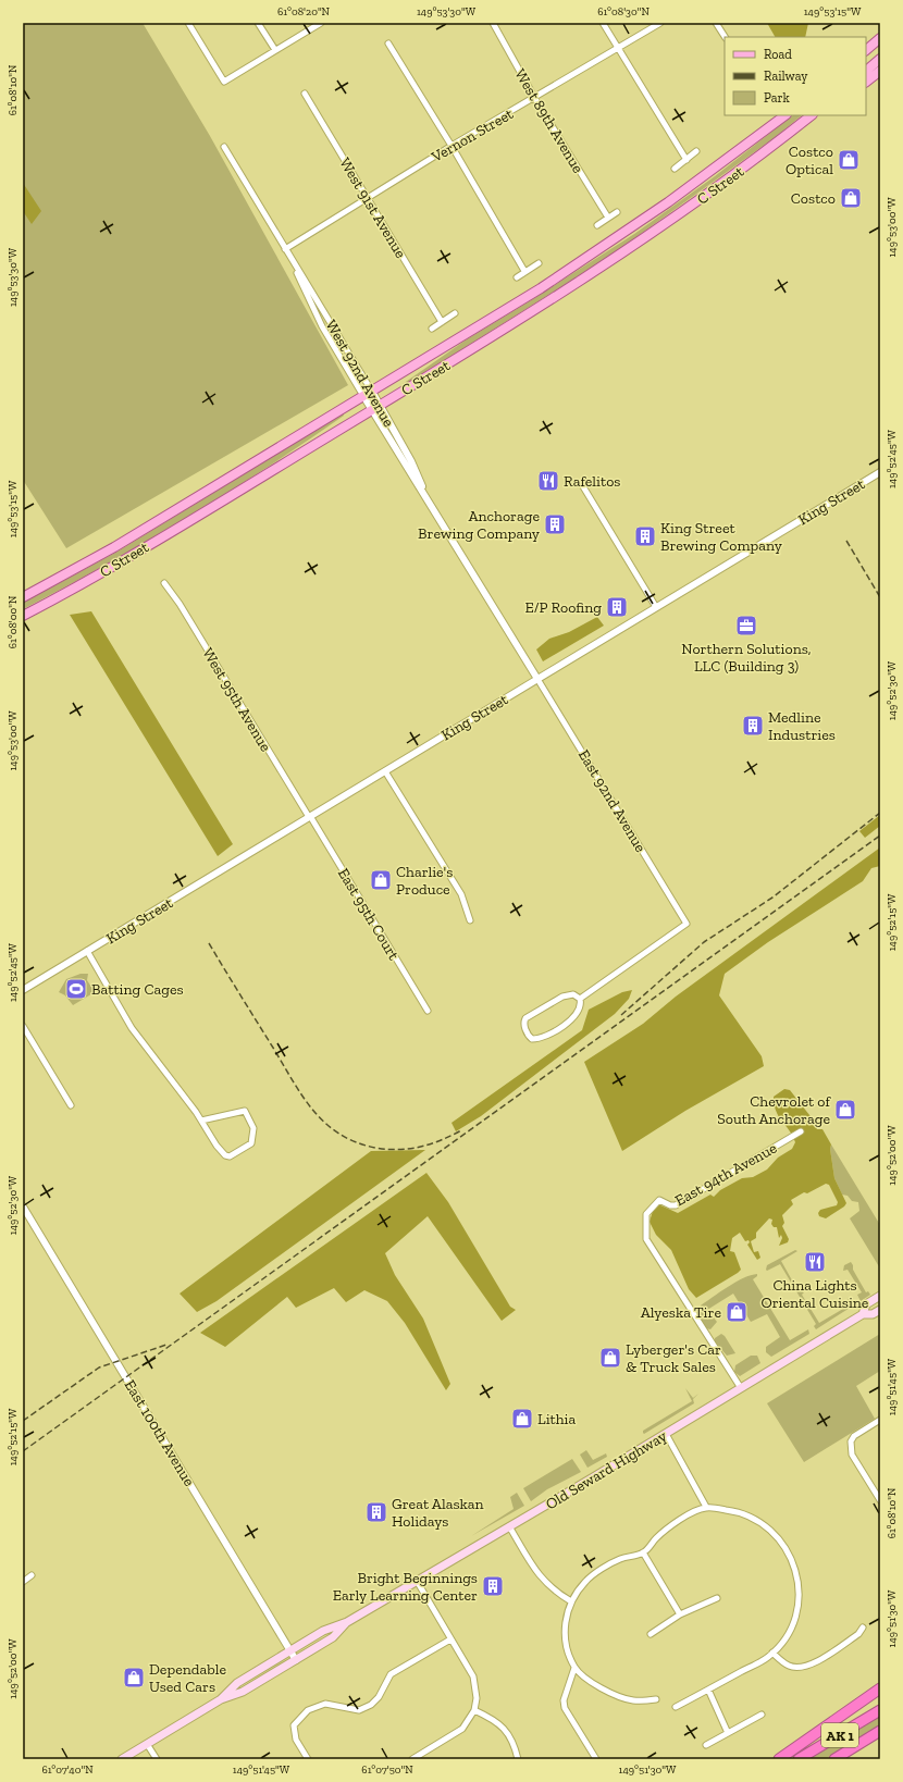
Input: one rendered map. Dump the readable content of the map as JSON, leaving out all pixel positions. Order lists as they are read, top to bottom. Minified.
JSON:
{"streets":{"highway":["AK 1"],"main road":["C Street","Old Seward Highway"],"street":["West 89th Avenue","Vernon Street","West 91st Avenue","West 92nd Avenue","King Street","West 95th Avenue","East 92nd Avenue","East 95th Court","East 94th Avenue","East 100th Avenue"]},"crossings":[["West 89th Avenue","Vernon Street"],["Vernon Street","West 91st Avenue"],["Vernon Street","West 92nd Avenue"],["C Street","West 92nd Avenue"],["West 92nd Avenue","King Street"],["West 92nd Avenue","East 92nd Avenue"],["King Street","West 95th Avenue"],["King Street","East 92nd Avenue"],["King Street","East 95th Court"],["West 95th Avenue","East 95th Court"],["East 94th Avenue","Old Seward Highway"],["East 100th Avenue","Old Seward Highway"]],"places":{"shop":["Costco Optical","Costco","Charlie's Produce","Chevrolet of South Anchorage","Alyeska Tire","Lyberger's Car & Truck Sales","Lithia","Dependable Used Cars"],"restaurant":["Rafelitos","China Lights Oriental Cuisine"],"building":["Anchorage Brewing Company","King Street Brewing Company","E/P Roofing","Medline Industries","Great Alaskan Holidays","Bright Beginnings Early Learning Center"],"office":["Northern Solutions, LLC (Building 3)"],"sports":["Batting Cages"]},"legend":["Road","Railway","Park"],"coordinates":["61°08'20\"N","149°53'30\"W","61°08'30\"N","149°53'15\"W","61°08'10\"N","149°53'00\"W","149°52'45\"W","61°08'00\"N","149°52'30\"W","149°52'15\"W","149°52'00\"W","149°51'45\"W","149°51'30\"W","61°07'40\"N","61°07'50\"N"]}
